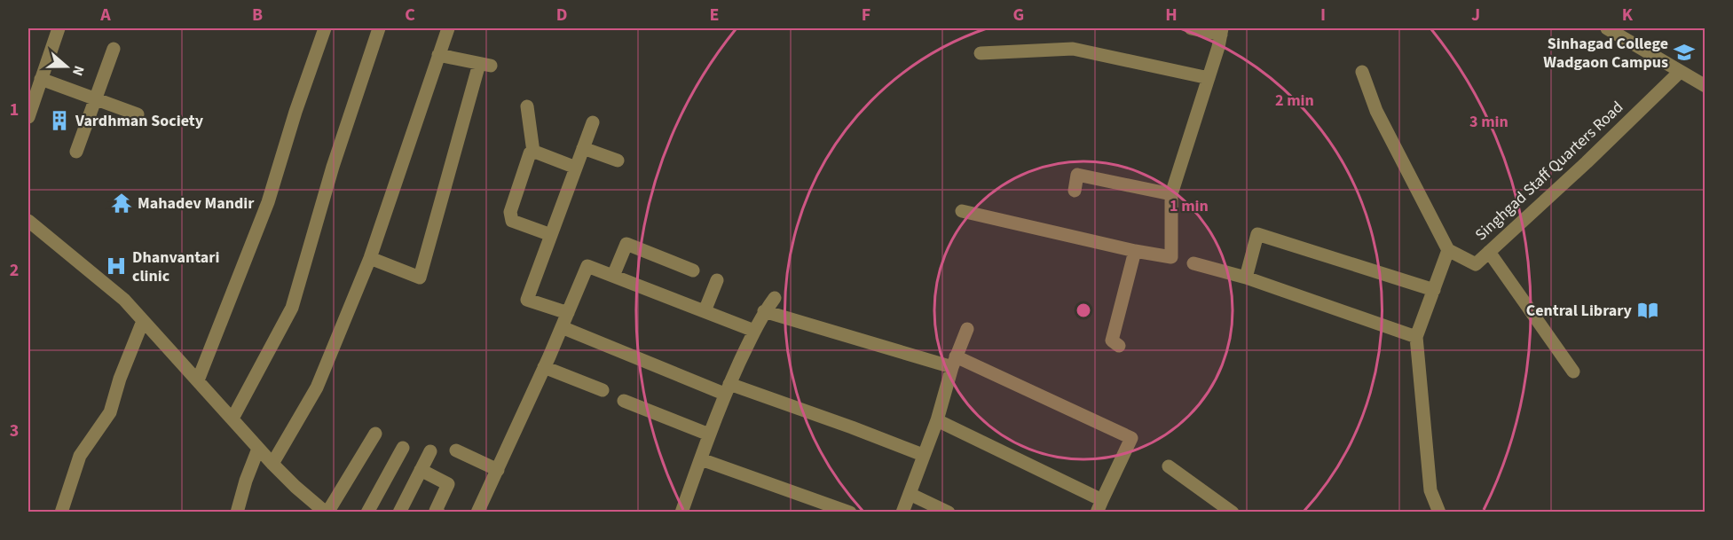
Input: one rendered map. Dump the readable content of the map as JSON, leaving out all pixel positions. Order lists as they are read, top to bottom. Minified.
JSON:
{"streets":{"street":["Singhgad Staff Quarters Road"]},"places":{"school or university":["Sinhagad College Wadgaon Campus"],"building":["Vardhman Society"],"temple":["Mahadev Mandir"],"hospital":["Dhanvantari clinic"],"library":["Central Library"]},"north":"right","grid":{"columns":["A","B","C","D","E","F","G","H","I","J","K"],"rows":["1","2","3"]},"rings":["2 min","3 min","1 min"]}
